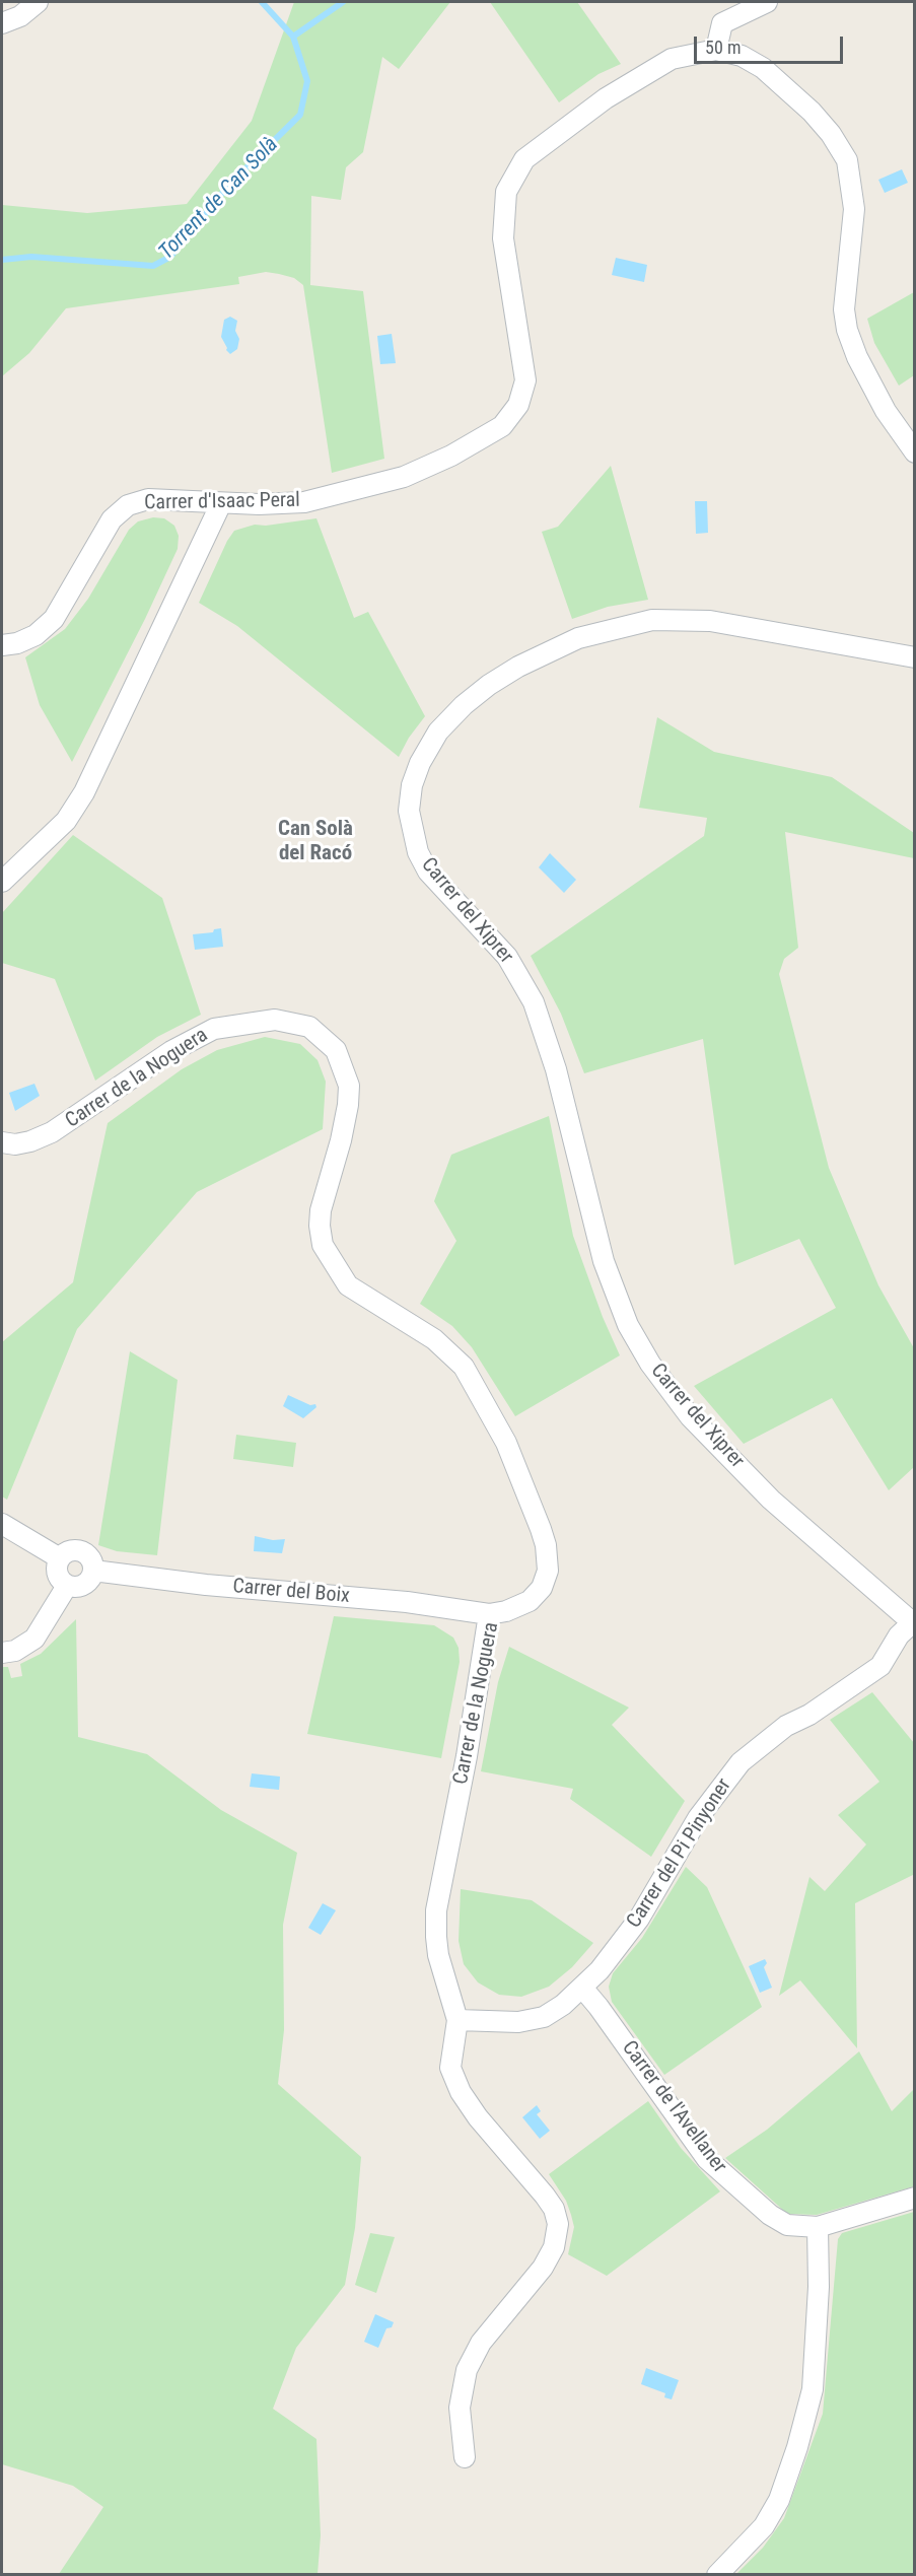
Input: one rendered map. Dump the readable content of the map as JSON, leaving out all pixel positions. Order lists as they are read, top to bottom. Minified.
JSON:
{"streets":{"street":["Carrer d'Isaac Peral","Carrer del Xiprer","Carrer de la Noguera","Carrer del Boix","Carrer del Pi Pinyoner","Carrer de l'Avellaner"]},"crossings":[["Carrer del Xiprer","Carrer del Pi Pinyoner"],["Carrer de la Noguera","Carrer del Boix"],["Carrer de la Noguera","Carrer del Pi Pinyoner"],["Carrer del Pi Pinyoner","Carrer de l'Avellaner"]],"districts":["Can Solà del Racó"],"water":["Torrent de Can Solà"],"scale_bar":"50 m"}
